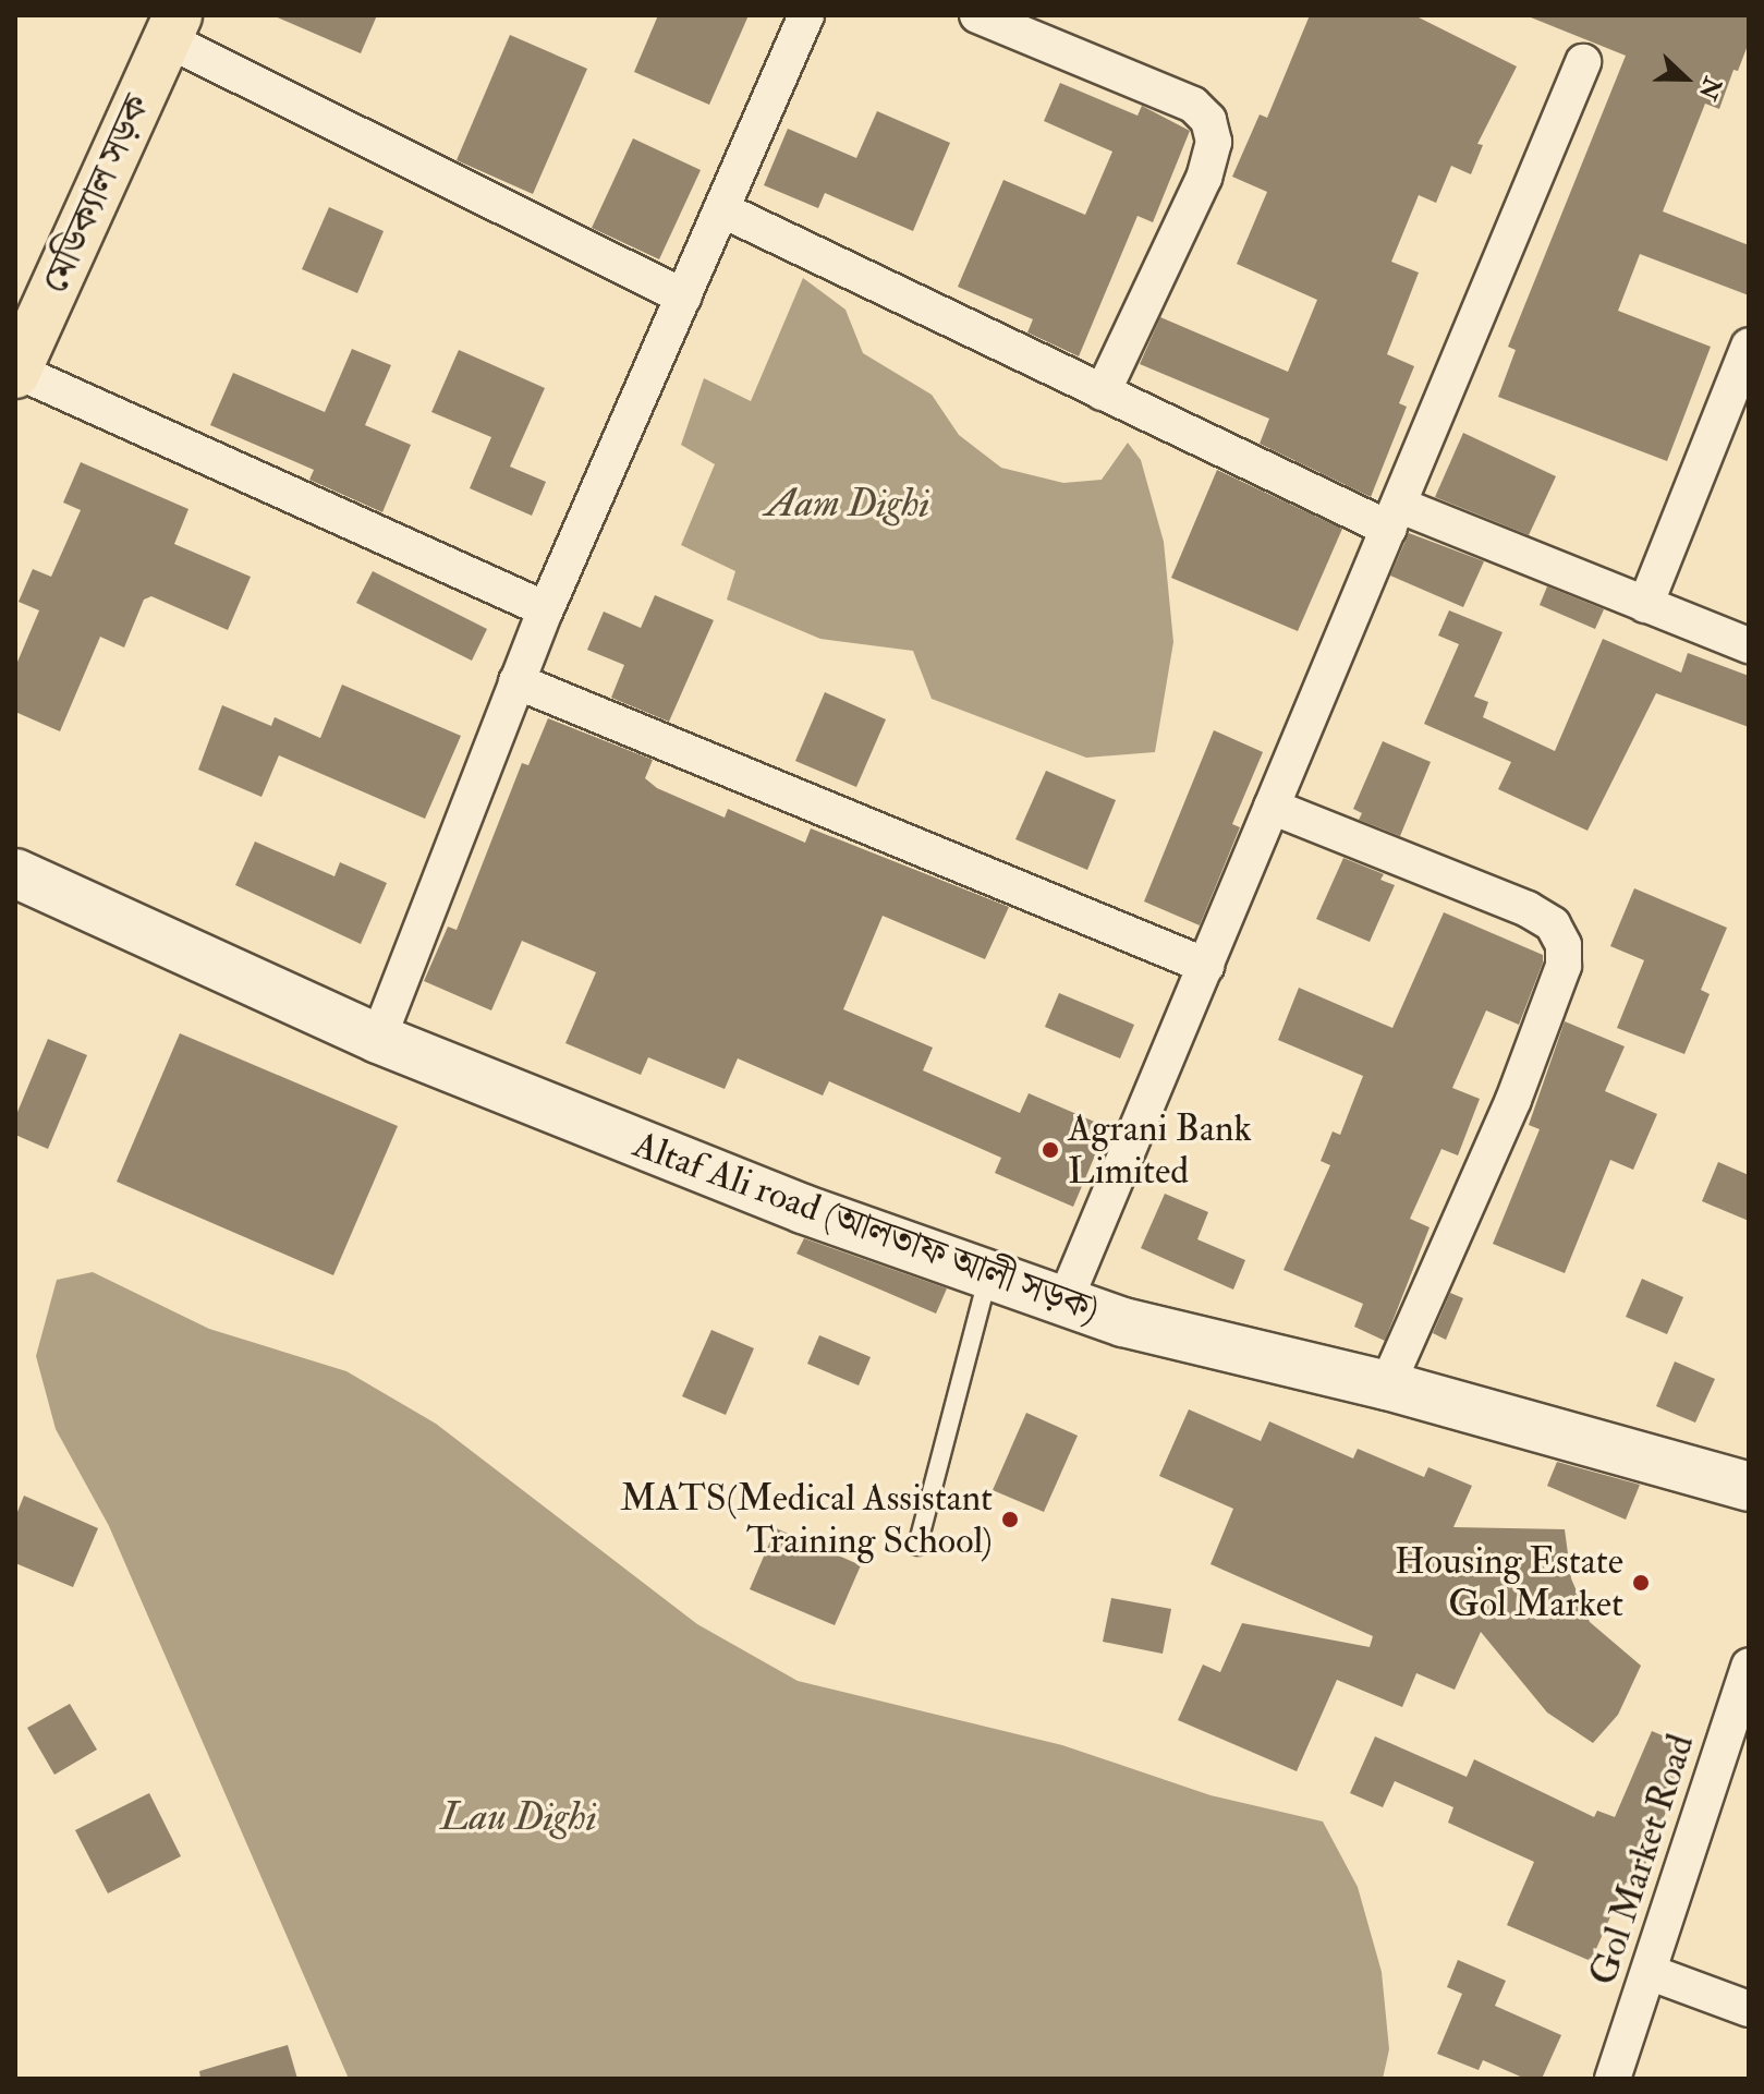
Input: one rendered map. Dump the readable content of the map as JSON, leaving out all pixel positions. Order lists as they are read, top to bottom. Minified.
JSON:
{"streets":{"main road":["মেডিক্যাল সড়ক","Altaf Ali road (আলতাফ আলী সড়ক)"],"street":["Gol Market Road"]},"water":["Aam Dighi","Lau Dighi"],"places":["Agrani Bank Limited","MATS(Medical Assistant Training School)","Housing Estate Gol Market"],"north":"right"}
